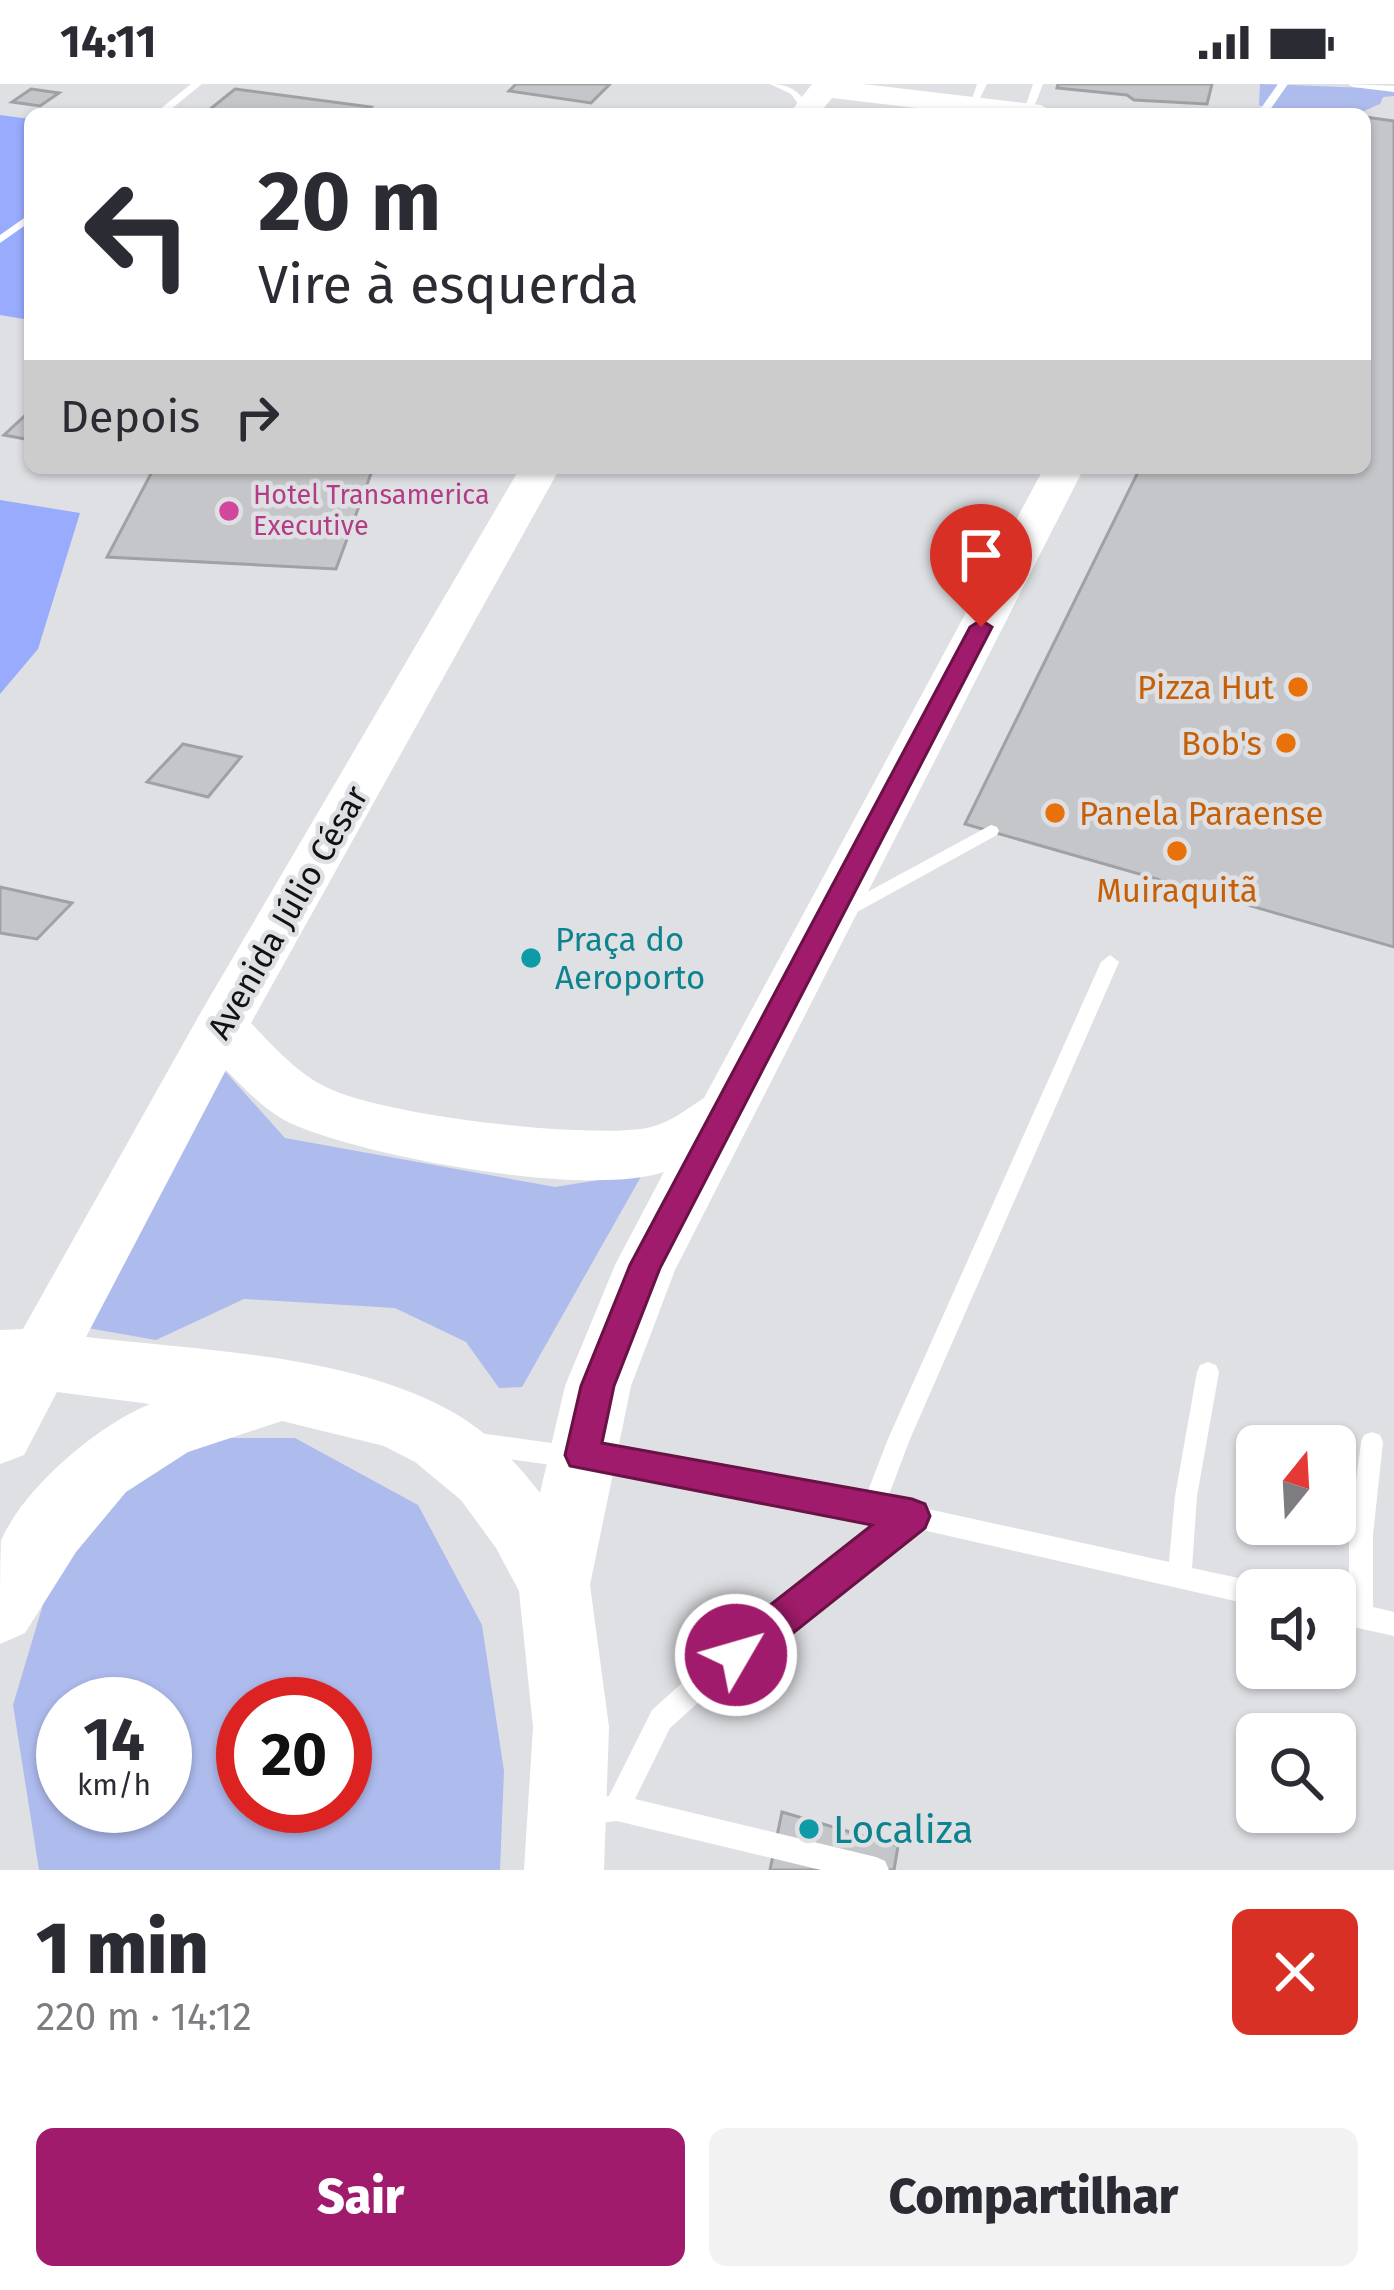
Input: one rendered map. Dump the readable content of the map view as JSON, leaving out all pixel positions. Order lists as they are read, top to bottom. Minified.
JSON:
{"streets":{"street":["Avenida Júlio César"]},"places":["Hotel Transamerica Executive","Pizza Hut","Bob's","Panela Paraense","Muiraquitã","Praça do Aeroporto","Localiza"],"north":"top","page":{"status":"14:11","turn":["20 m","Vire à esquerda"],"then":"Depois","speed":"14 km/h","limit":"20","heading":["1 min","220 m · 14:12"],"buttons":["Sair","Compartilhar"]}}
